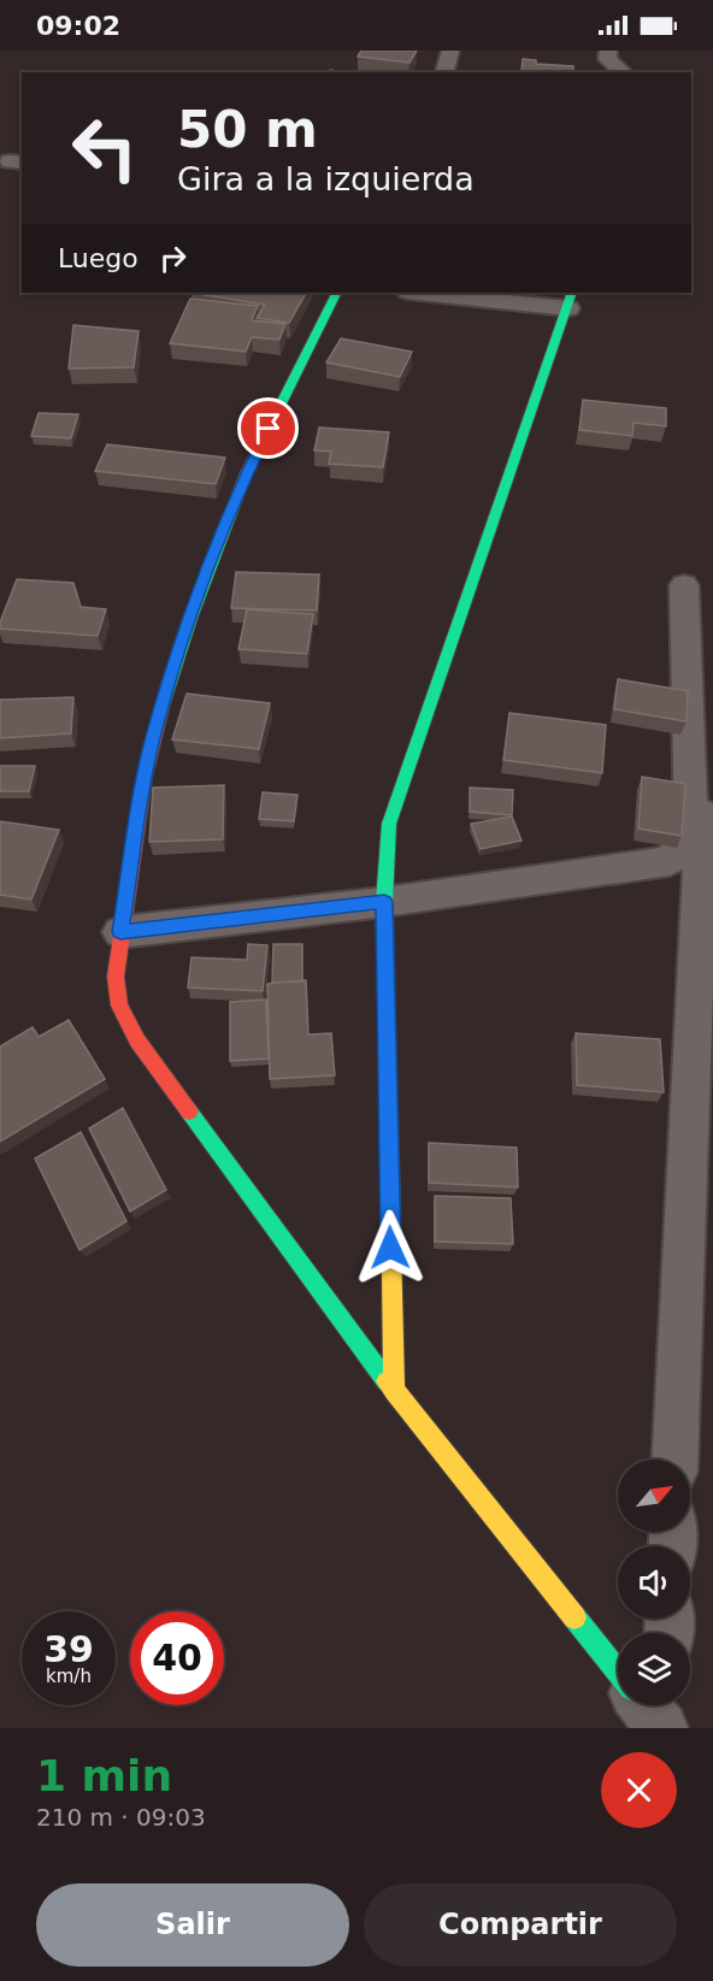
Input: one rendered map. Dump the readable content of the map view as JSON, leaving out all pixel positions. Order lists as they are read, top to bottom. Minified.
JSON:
{"north":"top right","page":{"status":"09:02","turn":["50 m","Gira a la izquierda"],"then":"Luego","speed":"39 km/h","limit":"40","heading":["1 min","210 m · 09:03"],"buttons":["Salir","Compartir"]}}
